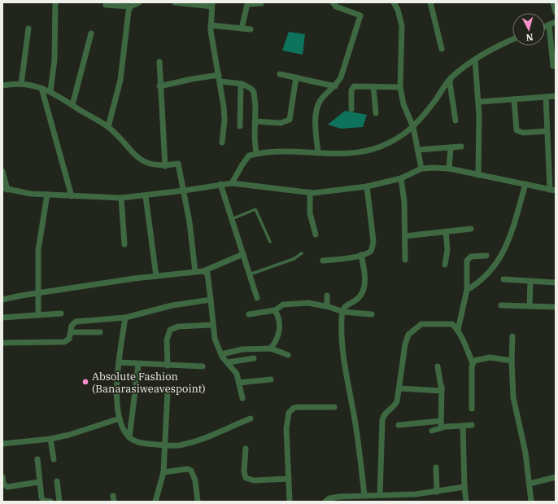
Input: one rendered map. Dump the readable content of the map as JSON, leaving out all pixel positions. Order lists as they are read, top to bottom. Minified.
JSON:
{"places":["Absolute Fashion (Banarasiweavespoint)"],"north":"bottom"}
